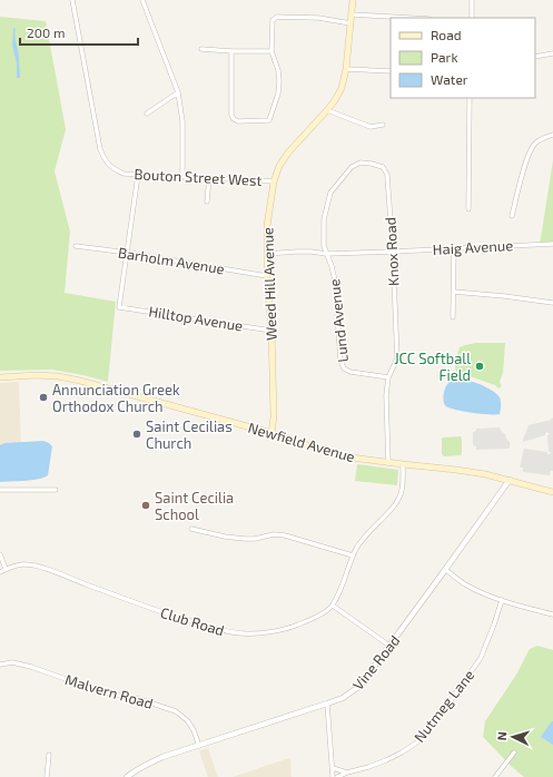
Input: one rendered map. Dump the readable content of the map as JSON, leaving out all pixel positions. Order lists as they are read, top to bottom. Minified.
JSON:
{"streets":{"main road":["Weed Hill Avenue","Newfield Avenue"],"street":["Bouton Street West","Haig Avenue","Knox Road","Barholm Avenue","Hilltop Avenue","Lund Avenue","Club Road","Vine Road","Malvern Road","Nutmeg Lane"]},"crossings":[["Bouton Street West","Weed Hill Avenue"],["Haig Avenue","Knox Road"],["Haig Avenue","Weed Hill Avenue"],["Haig Avenue","Lund Avenue"],["Knox Road","Lund Avenue"],["Knox Road","Newfield Avenue"],["Barholm Avenue","Weed Hill Avenue"],["Barholm Avenue","Hilltop Avenue"],["Weed Hill Avenue","Hilltop Avenue"],["Weed Hill Avenue","Newfield Avenue"],["Newfield Avenue","Vine Road"],["Vine Road","Malvern Road"]],"places":["JCC Softball Field","Annunciation Greek Orthodox Church","Saint Cecilias Church","Saint Cecilia School"],"legend":["Road","Park","Water"],"scale_bar":"200 m","north":"left"}
